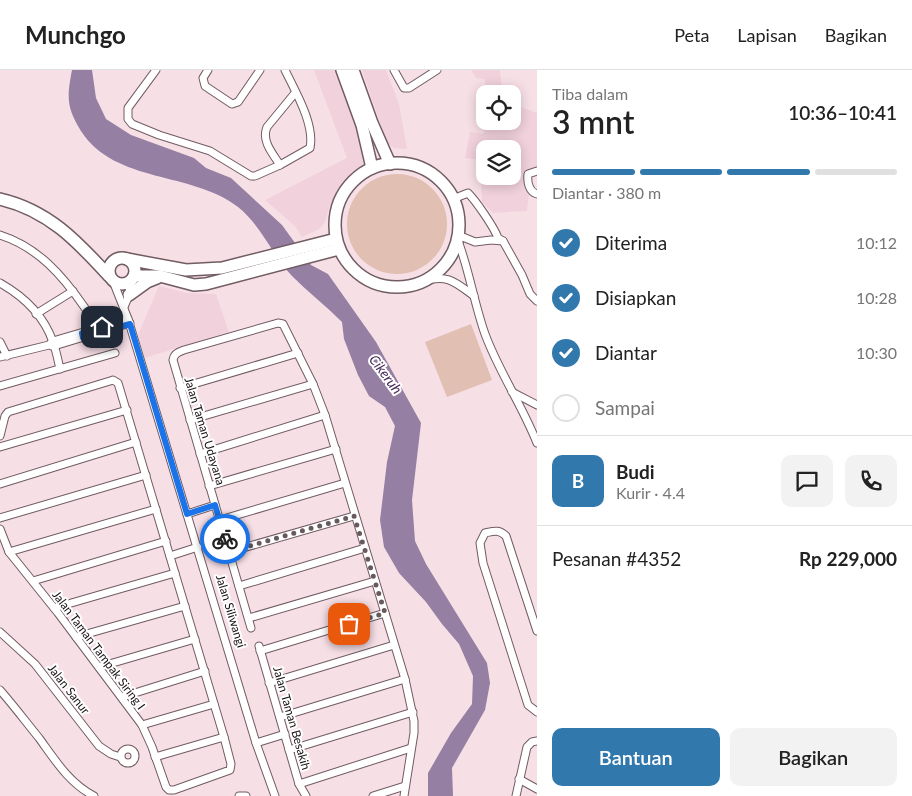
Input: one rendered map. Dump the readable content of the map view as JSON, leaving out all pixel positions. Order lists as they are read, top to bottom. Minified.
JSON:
{"streets":{"street":["Jalan Taman Udayana","Jalan Siliwangi","Jalan Taman Tampak Siring I","Jalan Sanur","Jalan Taman Besakih"]},"water":["Cikeruh"],"page":{"header":"Munchgo","nav":["Peta","Lapisan","Bagikan"],"heading":["3 mnt","Tiba dalam","10:36–10:41"],"panel":["Budi","Kurir · 4.4","Pesanan #4352","Rp 229,000"],"bar":"Diantar · 380 m","list":[["Diterima","10:12"],["Disiapkan","10:28"],["Diantar","10:30"],"Sampai"],"round":"B","buttons":["Bantuan","Bagikan"]}}
